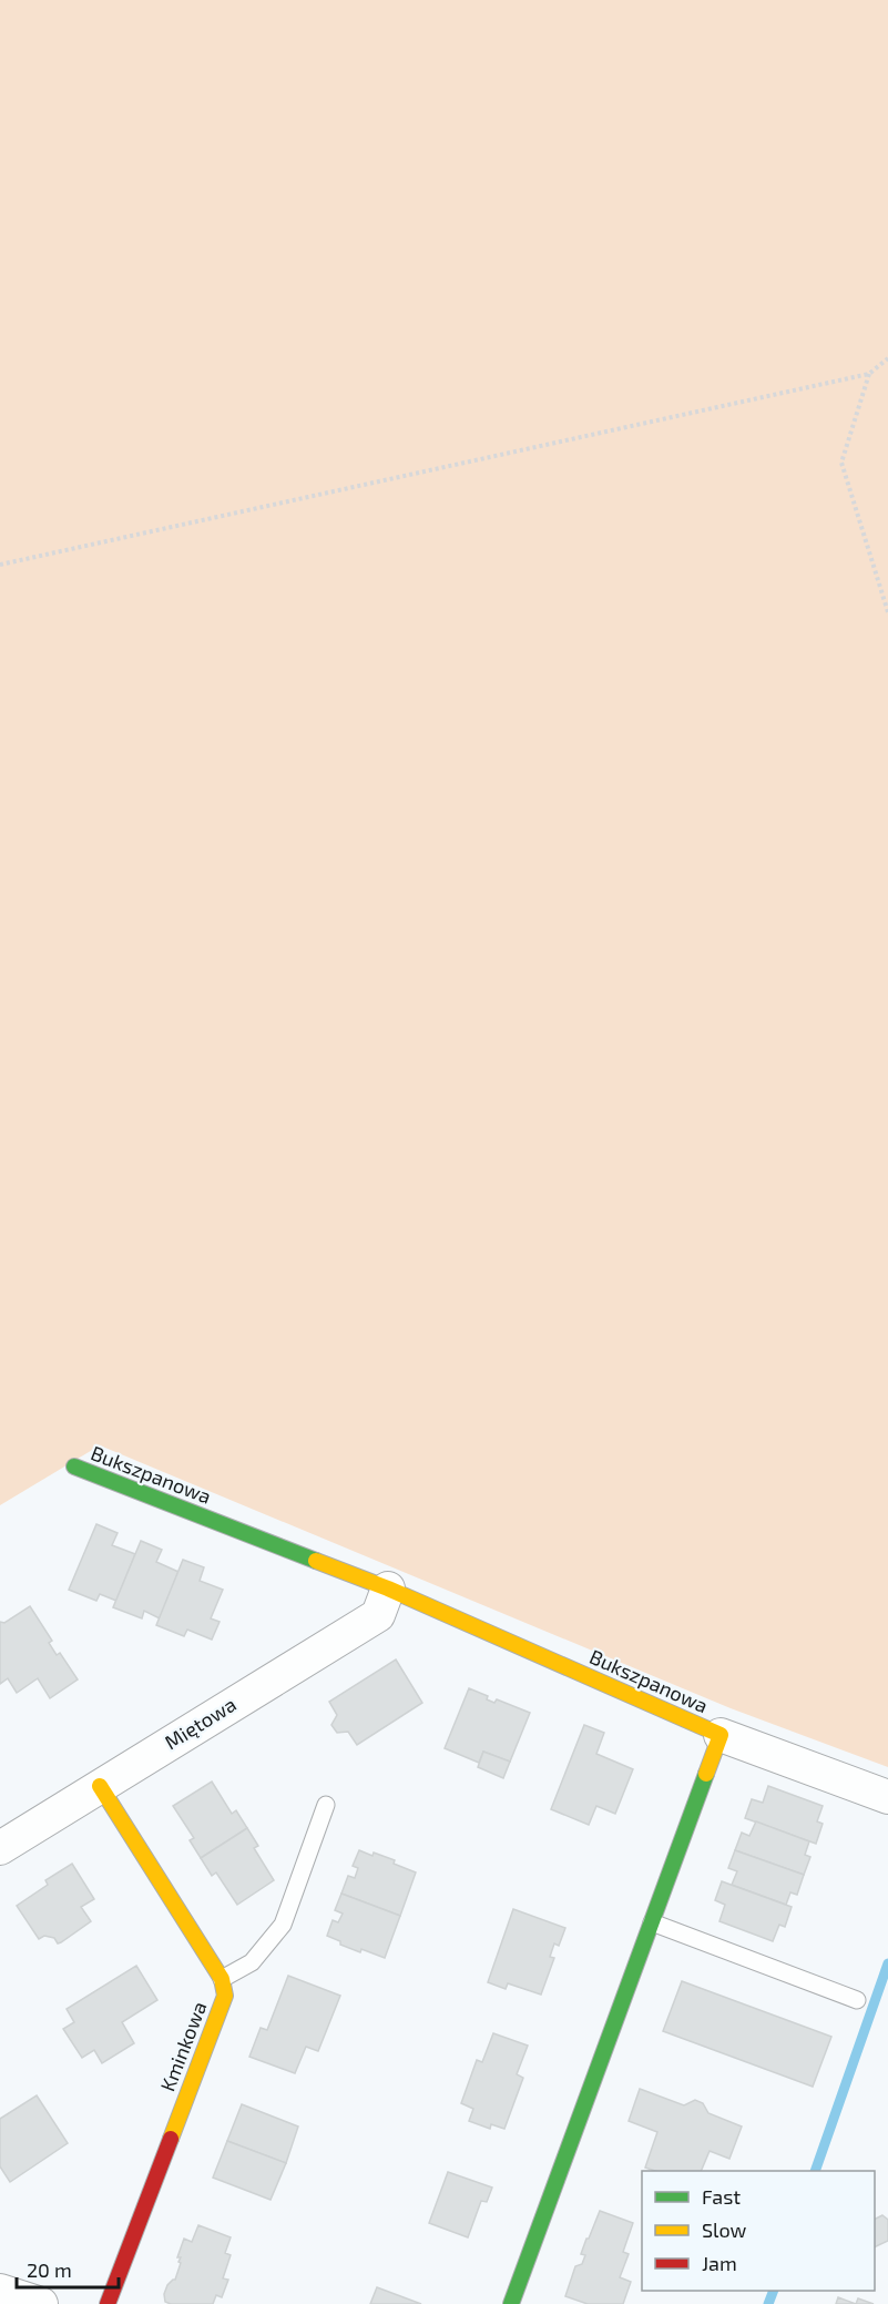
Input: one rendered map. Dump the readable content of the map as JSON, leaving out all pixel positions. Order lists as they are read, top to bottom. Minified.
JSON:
{"streets":{"street":["Bukszpanowa","Miętowa","Kminkowa"]},"crossings":[["Bukszpanowa","Miętowa"],["Miętowa","Kminkowa"]],"legend":["Fast","Slow","Jam"],"scale_bar":"20 m"}
